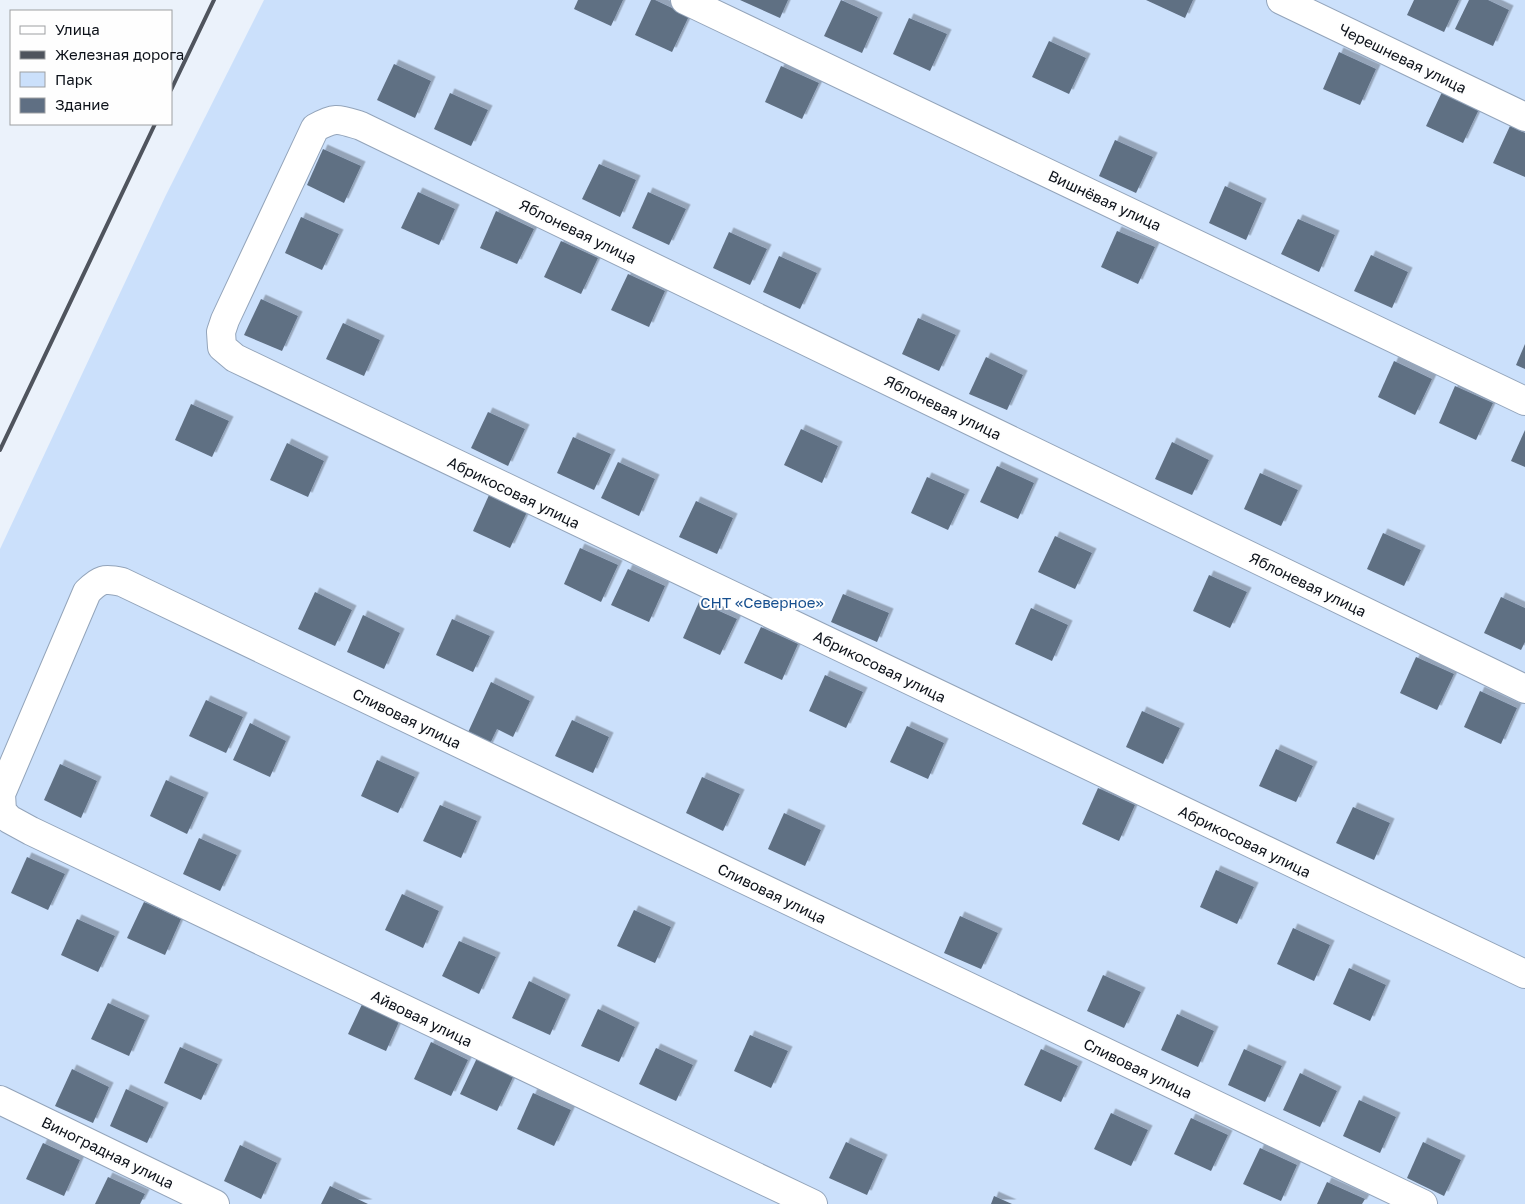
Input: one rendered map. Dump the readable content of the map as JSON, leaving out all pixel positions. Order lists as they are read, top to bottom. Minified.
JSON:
{"streets":{"street":["Черешневая улица","Вишнёвая улица","Яблоневая улица","Абрикосовая улица","Сливовая улица","Айвовая улица","Виноградная улица"]},"crossings":[["Яблоневая улица","Абрикосовая улица"],["Сливовая улица","Айвовая улица"]],"parks":["СНТ «Северное»"],"legend":["Улица","Железная дорога","Парк","Здание"]}
